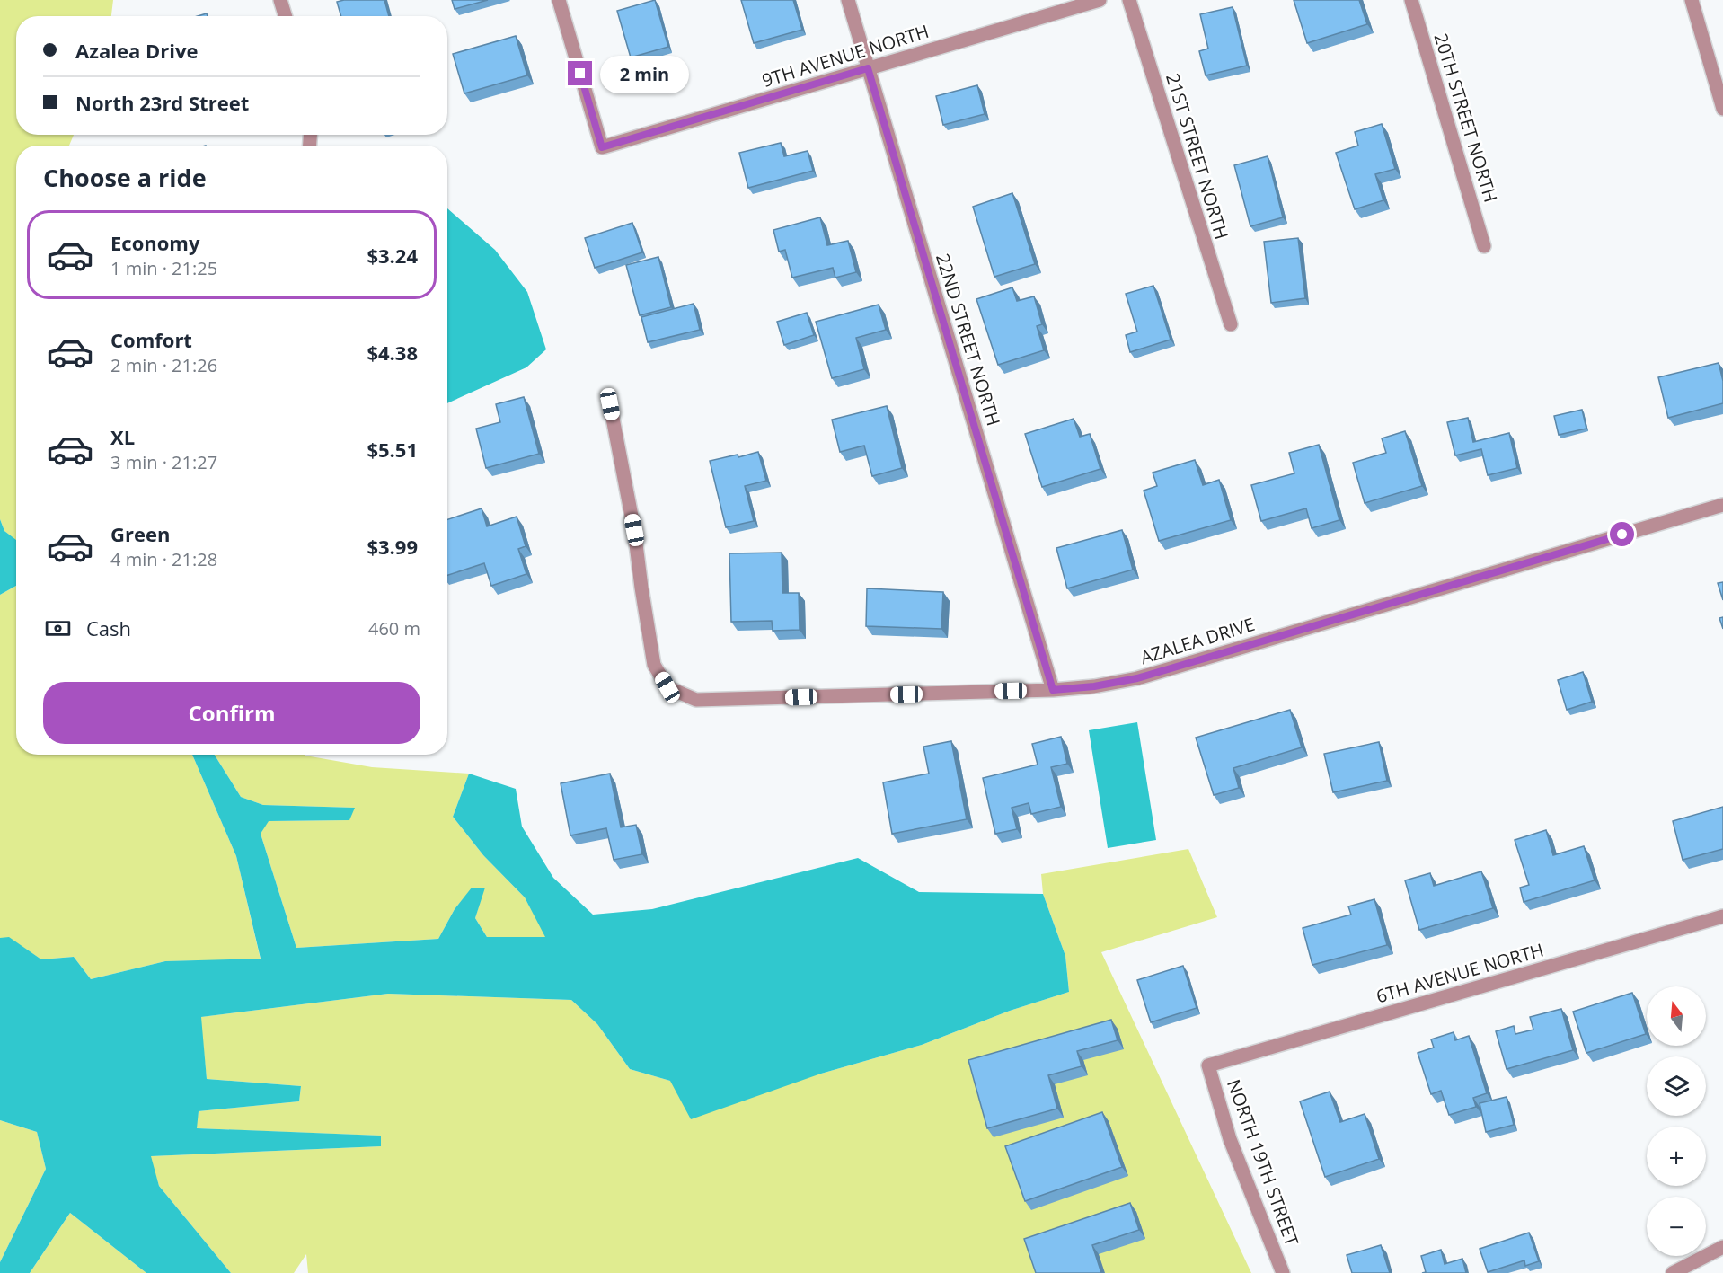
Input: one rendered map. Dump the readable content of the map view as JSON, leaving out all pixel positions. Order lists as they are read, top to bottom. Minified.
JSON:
{"streets":{"street":["9TH AVENUE NORTH","20TH STREET NORTH","21ST STREET NORTH","22ND STREET NORTH","AZALEA DRIVE","6TH AVENUE NORTH","NORTH 19TH STREET"]},"crossings":[["9TH AVENUE NORTH","22ND STREET NORTH"],["22ND STREET NORTH","AZALEA DRIVE"],["6TH AVENUE NORTH","NORTH 19TH STREET"]],"north":"top","page":{"banner":["Azalea Drive","North 23rd Street"],"bubble":"2 min","heading":"Choose a ride","list":[{"name":"Economy","note":"1 min · 21:25","value":"$3.24"},{"name":"Comfort","note":"2 min · 21:26","value":"$4.38"},{"name":"XL","note":"3 min · 21:27","value":"$5.51"},{"name":"Green","note":"4 min · 21:28","value":"$3.99"}],"pay":["Cash","460 m"],"buttons":"Confirm","map_buttons":["+","−"]}}
